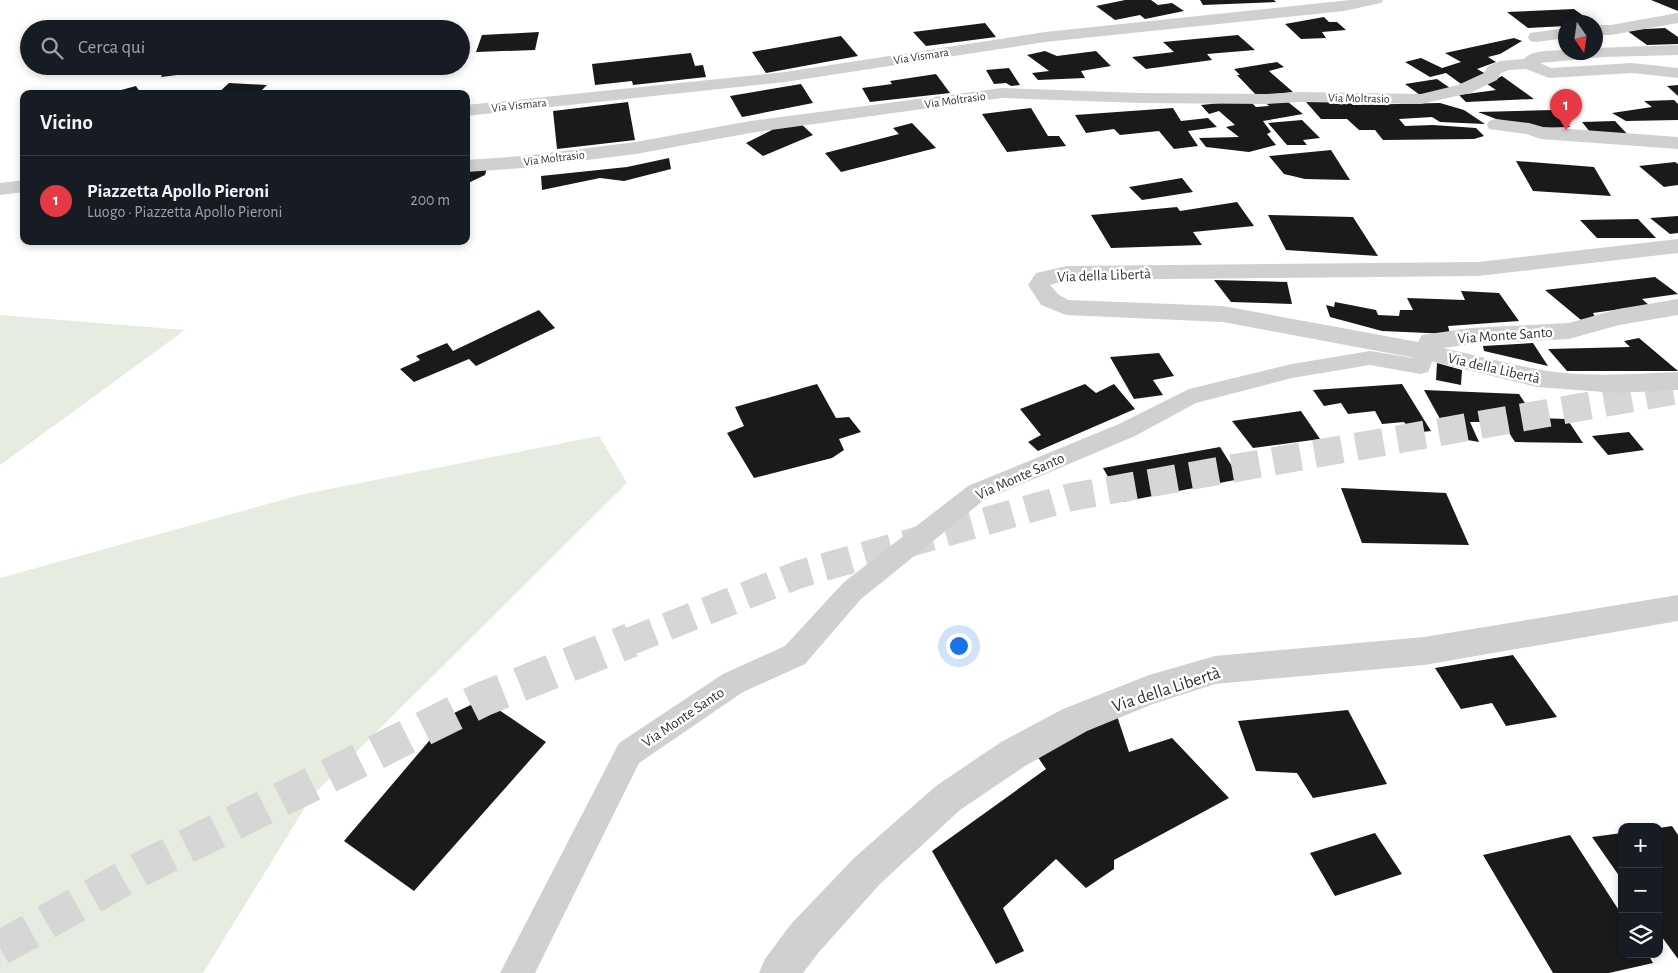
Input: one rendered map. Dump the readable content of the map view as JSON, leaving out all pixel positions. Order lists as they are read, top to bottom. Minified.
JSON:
{"streets":{"street":["Via Vismara","Via Moltrasio","Via della Libertà","Via Monte Santo"]},"crossings":[["Via della Libertà","Via Monte Santo"]],"north":"bottom","page":{"search":"Cerca qui","pins":"1","heading":"Vicino","list":[{"mark":"1","name":"Piazzetta Apollo Pieroni","note":"Luogo · Piazzetta Apollo Pieroni","value":"200 m"}],"map_buttons":["+","−"]}}
